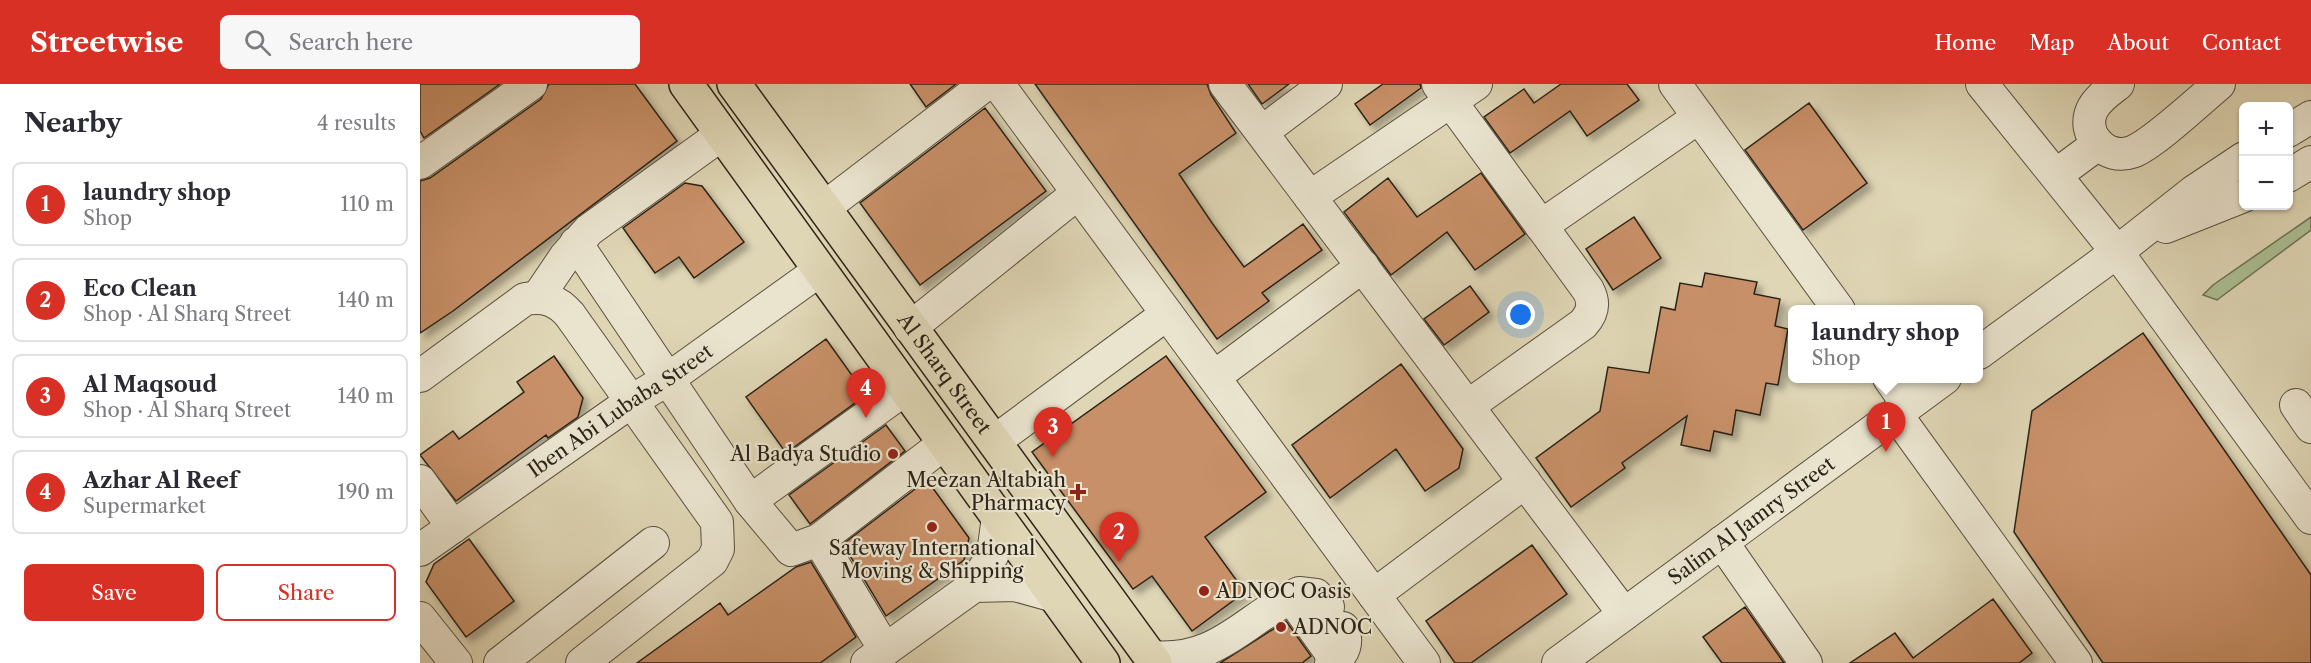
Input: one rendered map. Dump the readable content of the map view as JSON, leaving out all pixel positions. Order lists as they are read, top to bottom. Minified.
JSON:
{"streets":{"main road":["Al Sharq Street"],"street":["Iben Abi Lubaba Street","Salim Al Jamry Street"]},"crossings":[["Al Sharq Street","Iben Abi Lubaba Street"]],"places":{"other":["Al Badya Studio","Safeway International Moving & Shipping","ADNOC Oasis","ADNOC"],"health":["Meezan Altabiah Pharmacy"]},"page":{"header":"Streetwise","search":"Search here","nav":["Home","Map","About","Contact"],"heading":["Nearby","4 results"],"map_buttons":["+","−"],"list":[{"mark":"1","name":"laundry shop","note":"Shop","value":"110 m"},{"mark":"2","name":"Eco Clean","note":"Shop · Al Sharq Street","value":"140 m"},{"mark":"3","name":"Al Maqsoud","note":"Shop · Al Sharq Street","value":"140 m"},{"mark":"4","name":"Azhar Al Reef","note":"Supermarket","value":"190 m"}],"popup":["laundry shop","Shop"],"pins":["4","1","3","2"],"buttons":["Save","Share"]}}
